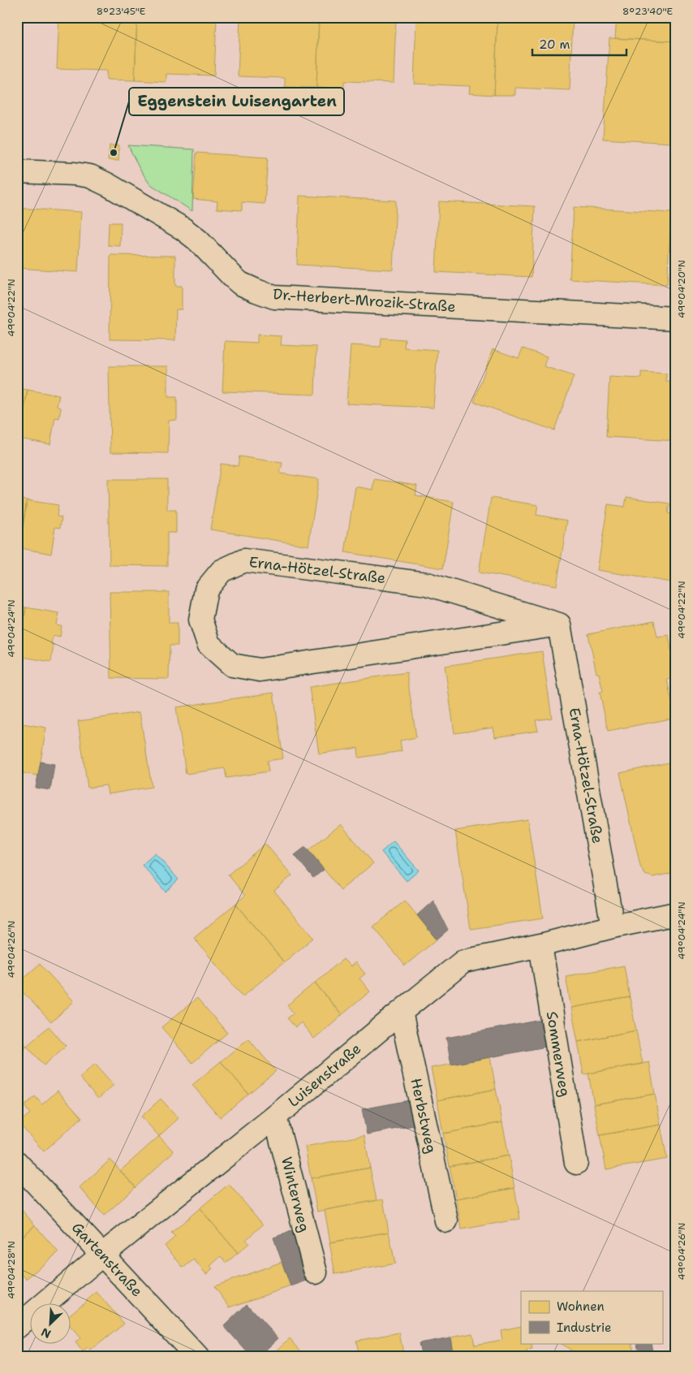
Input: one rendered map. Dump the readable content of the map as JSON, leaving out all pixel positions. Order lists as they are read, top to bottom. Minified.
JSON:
{"streets":{"street":["Dr.-Herbert-Mrozik-Straße","Erna-Hötzel-Straße","Sommerweg","Luisenstraße","Herbstweg","Winterweg","Gartenstraße"]},"crossings":[["Erna-Hötzel-Straße","Luisenstraße"],["Sommerweg","Luisenstraße"],["Luisenstraße","Herbstweg"],["Luisenstraße","Winterweg"],["Luisenstraße","Gartenstraße"]],"places":["Eggenstein Luisengarten"],"legend":["Wohnen","Industrie"],"scale_bar":"20 m","north":"bottom left","coordinates":["8°23'45\"E","8°23'40\"E","49°04'20\"N","49°04'22\"N","49°04'24\"N","49°04'26\"N","49°04'28\"N"]}
